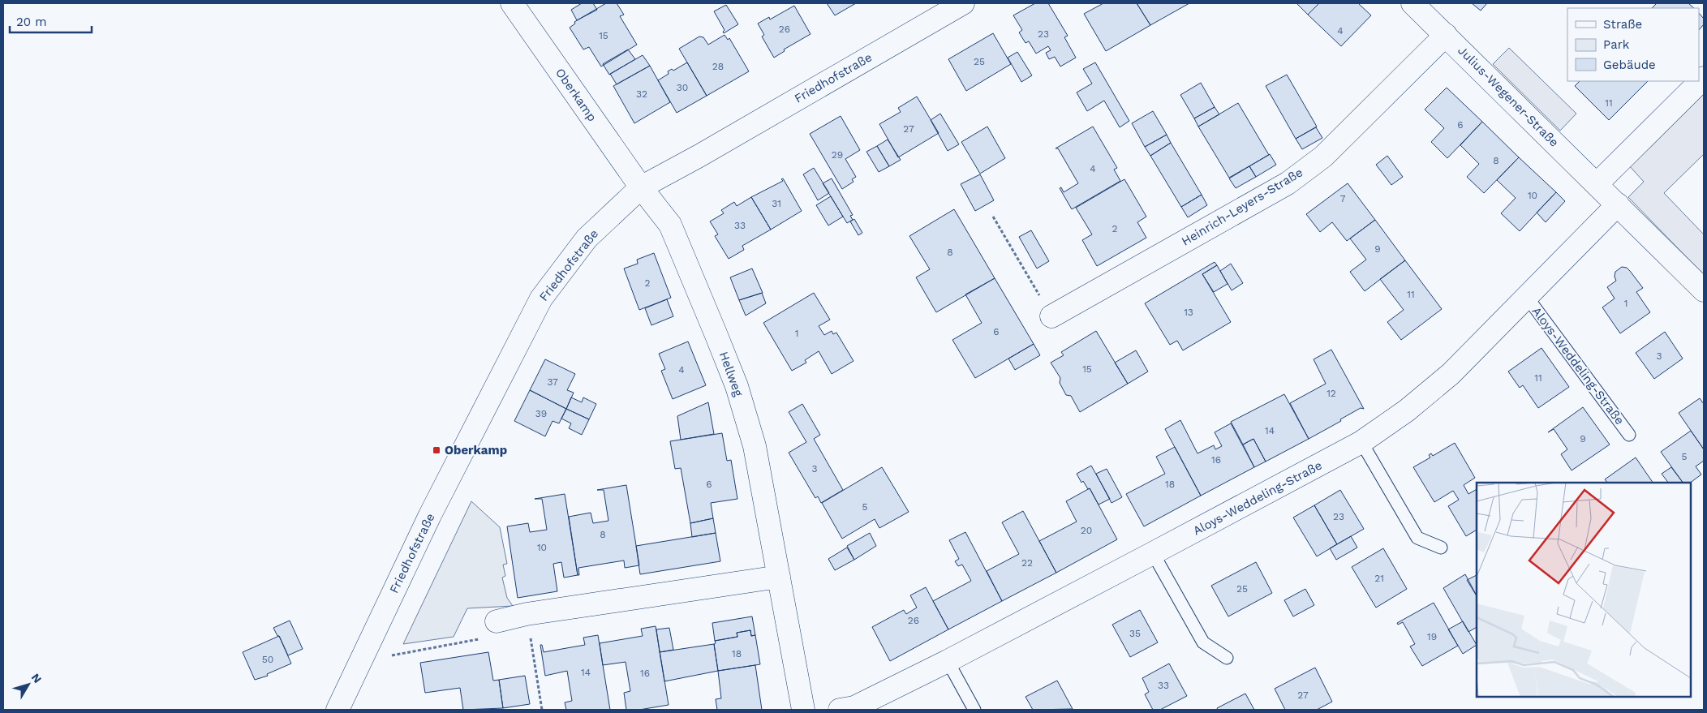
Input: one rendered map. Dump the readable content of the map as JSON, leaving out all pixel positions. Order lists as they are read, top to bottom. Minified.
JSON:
{"streets":{"street":["Friedhofstraße","Oberkamp","Julius-Wegener-Straße","Heinrich-Leyers-Straße","Aloys-Weddeling-Straße","Hellweg"]},"crossings":[["Friedhofstraße","Oberkamp"],["Friedhofstraße","Hellweg"],["Oberkamp","Hellweg"],["Julius-Wegener-Straße","Heinrich-Leyers-Straße"],["Julius-Wegener-Straße","Aloys-Weddeling-Straße"]],"places":{"transit":["Oberkamp"]},"house_numbers":["26","4","23","15","25","28","30","32","11","6","27","29","8","4","10","7","31","33","2","9","8","2","11","1","13","6","1","3","15","4","11","37","12","39","14","9","5","16","3","6","18","5","23","20","8","10","22","21","25","26","35","19","18","50","14","16","33","27"],"legend":["Straße","Park","Gebäude"],"scale_bar":"20 m","north":"top right"}
